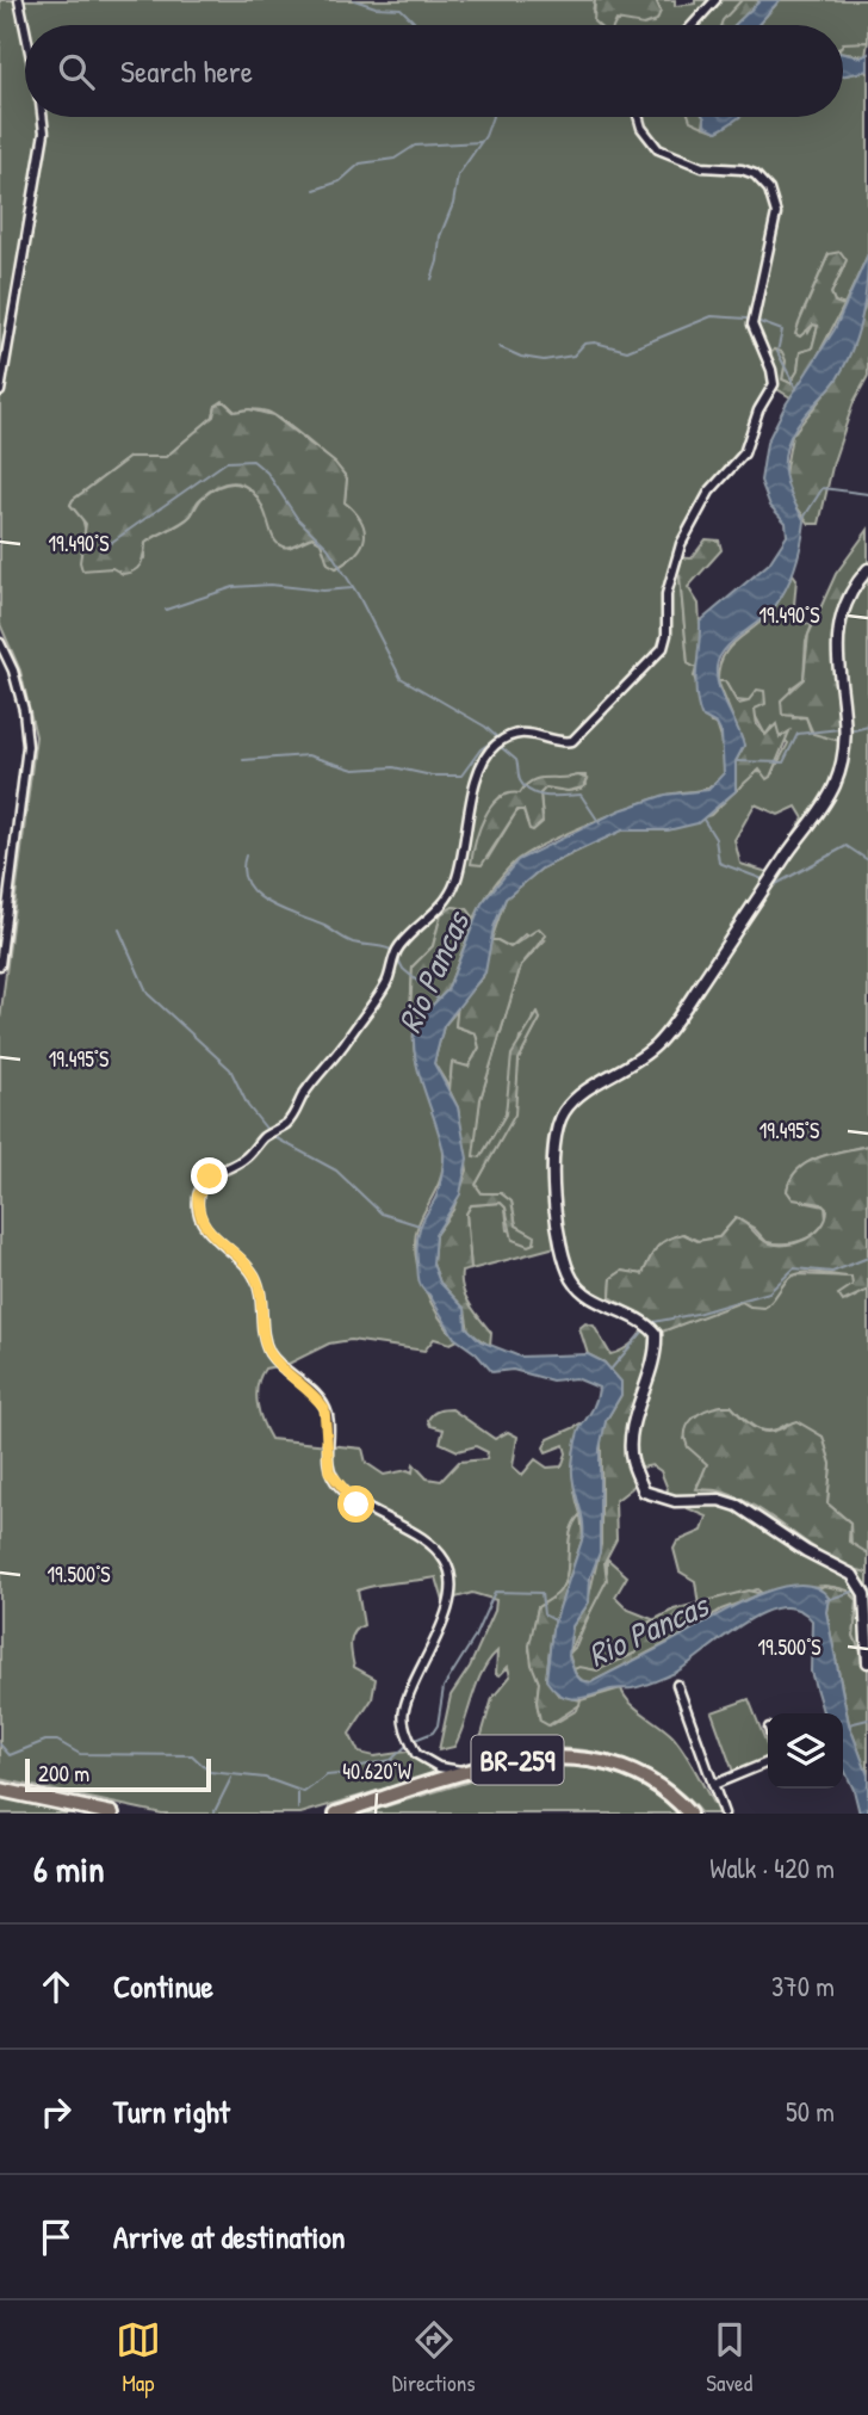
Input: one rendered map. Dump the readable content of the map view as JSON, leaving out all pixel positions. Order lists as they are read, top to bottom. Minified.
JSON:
{"streets":{"highway":["BR-259"]},"water":["Rio Pancas"],"scale_bar":"200 m","page":{"search":"Search here","scale":"200 m","heading":["6 min","Walk · 420 m"],"list":[["Continue","370 m"],["Turn right","50 m"],"Arrive at destination"],"nav":["Map","Directions","Saved"]},"coordinates":["19.490°S","19.495°S","19.500°S","40.620°W"]}
